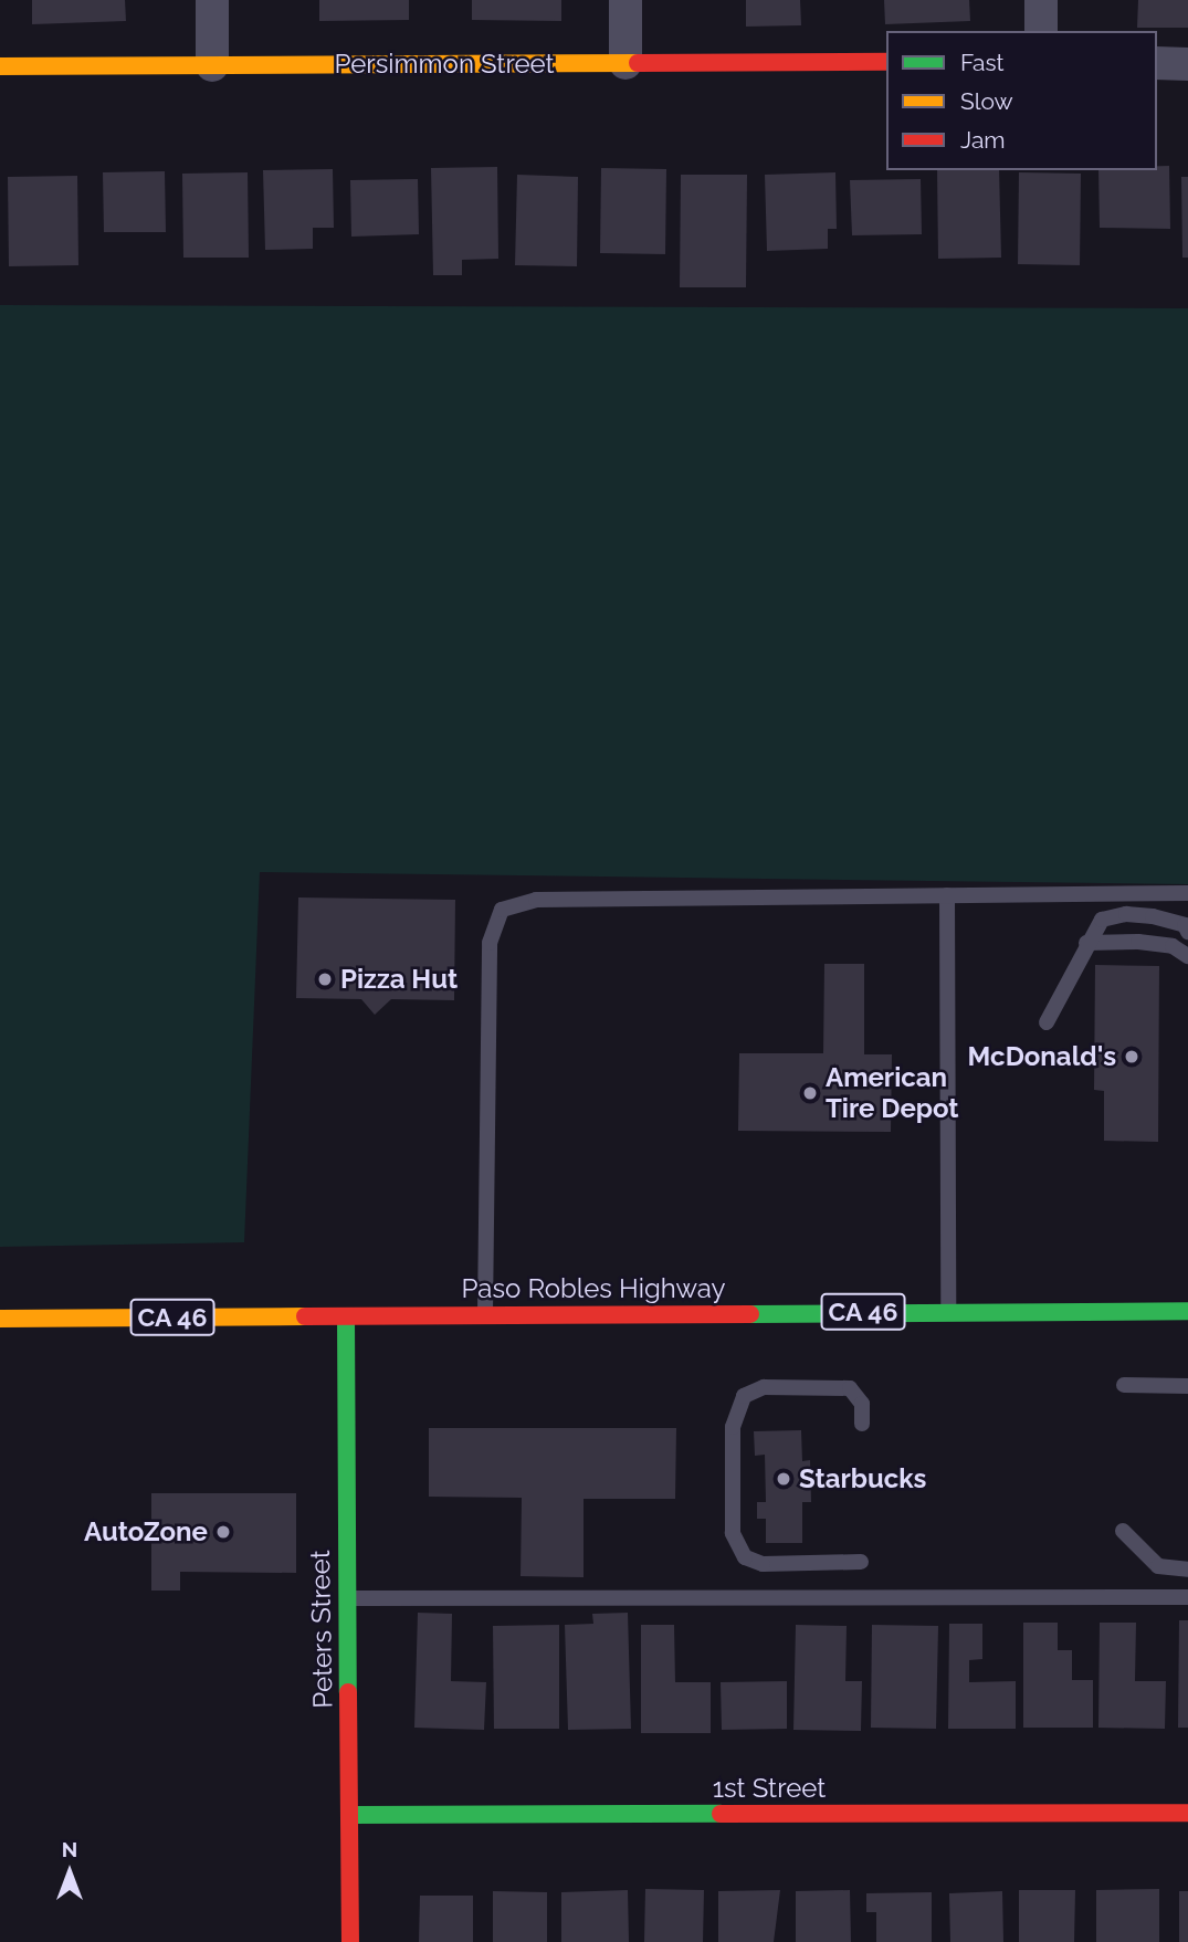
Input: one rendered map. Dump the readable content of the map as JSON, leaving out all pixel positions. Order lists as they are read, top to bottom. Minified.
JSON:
{"streets":{"main road":["Persimmon Street","Paso Robles Highway","CA 46","Peters Street","1st Street"]},"crossings":[["Paso Robles Highway","Peters Street"],["Peters Street","1st Street"]],"places":["Pizza Hut","McDonald's","American Tire Depot","Starbucks","AutoZone"],"legend":["Fast","Slow","Jam"],"north":"top"}
